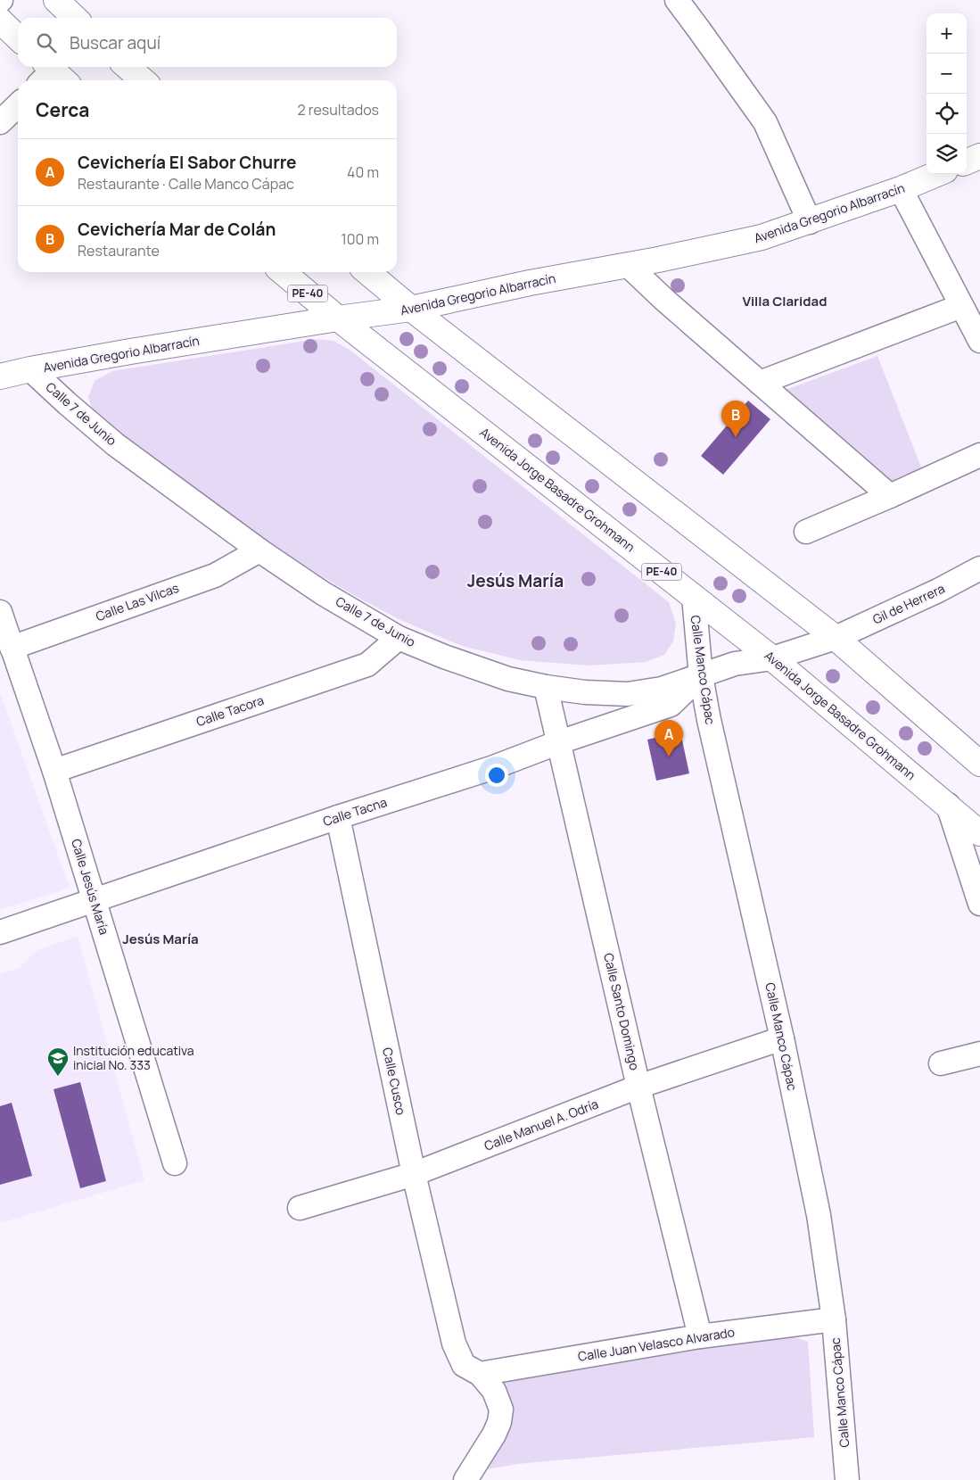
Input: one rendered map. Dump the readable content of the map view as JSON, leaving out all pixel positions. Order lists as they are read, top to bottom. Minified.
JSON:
{"streets":{"main road":["Avenida Gregorio Albarracín","PE-40","Avenida Jorge Basadre Grohmann"],"street":["Calle 7 de Junio","Calle Las Vilcas","Gil de Herrera","Calle Manco Cápac","Calle Tacora","Calle Tacna","Calle Jesús María","Calle Santo Domingo","Calle Cusco","Calle Manuel A. Odría","Calle Juan Velasco Alvarado"]},"crossings":[["Avenida Gregorio Albarracín","Calle 7 de Junio"],["Avenida Gregorio Albarracín","Avenida Jorge Basadre Grohmann"],["Calle 7 de Junio","Avenida Jorge Basadre Grohmann"],["Calle 7 de Junio","Calle Las Vilcas"],["Calle 7 de Junio","Gil de Herrera"],["Calle 7 de Junio","Calle Manco Cápac"],["Calle 7 de Junio","Calle Tacora"],["Calle 7 de Junio","Calle Tacna"],["Calle 7 de Junio","Calle Santo Domingo"],["Avenida Jorge Basadre Grohmann","Calle Manco Cápac"],["Calle Las Vilcas","Calle Jesús María"],["Calle Manco Cápac","Calle Tacna"],["Calle Manco Cápac","Calle Manuel A. Odría"],["Calle Manco Cápac","Calle Juan Velasco Alvarado"],["Calle Tacora","Calle Jesús María"],["Calle Tacna","Calle Jesús María"],["Calle Tacna","Calle Santo Domingo"],["Calle Tacna","Calle Cusco"],["Calle Santo Domingo","Calle Manuel A. Odría"],["Calle Santo Domingo","Calle Juan Velasco Alvarado"],["Calle Cusco","Calle Manuel A. Odría"],["Calle Cusco","Calle Juan Velasco Alvarado"]],"districts":["Villa Claridad","Jesús María","Jesús María"],"places":{"school or university":["Institución educativa inicial No. 333"]},"page":{"map_buttons":["+","−"],"search":"Buscar aquí","heading":["Cerca","2 resultados"],"list":[{"mark":"A","name":"Cevichería El Sabor Churre","note":"Restaurante · Calle Manco Cápac","value":"40 m"},{"mark":"B","name":"Cevichería Mar de Colán","note":"Restaurante","value":"100 m"}],"pins":["B","A"]}}
